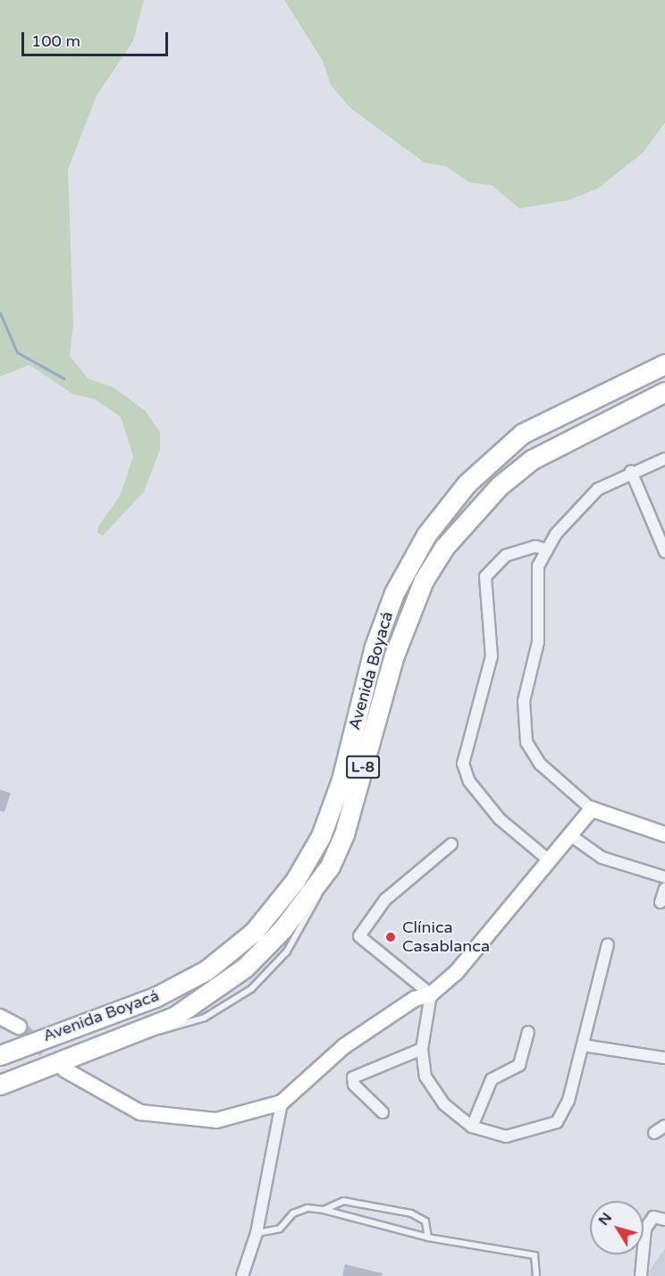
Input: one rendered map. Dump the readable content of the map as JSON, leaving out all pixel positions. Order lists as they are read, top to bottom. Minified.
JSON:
{"streets":{"highway":["Avenida Boyacá","L-8"]},"places":["Clínica Casablanca"],"scale_bar":"100 m","north":"top left"}
